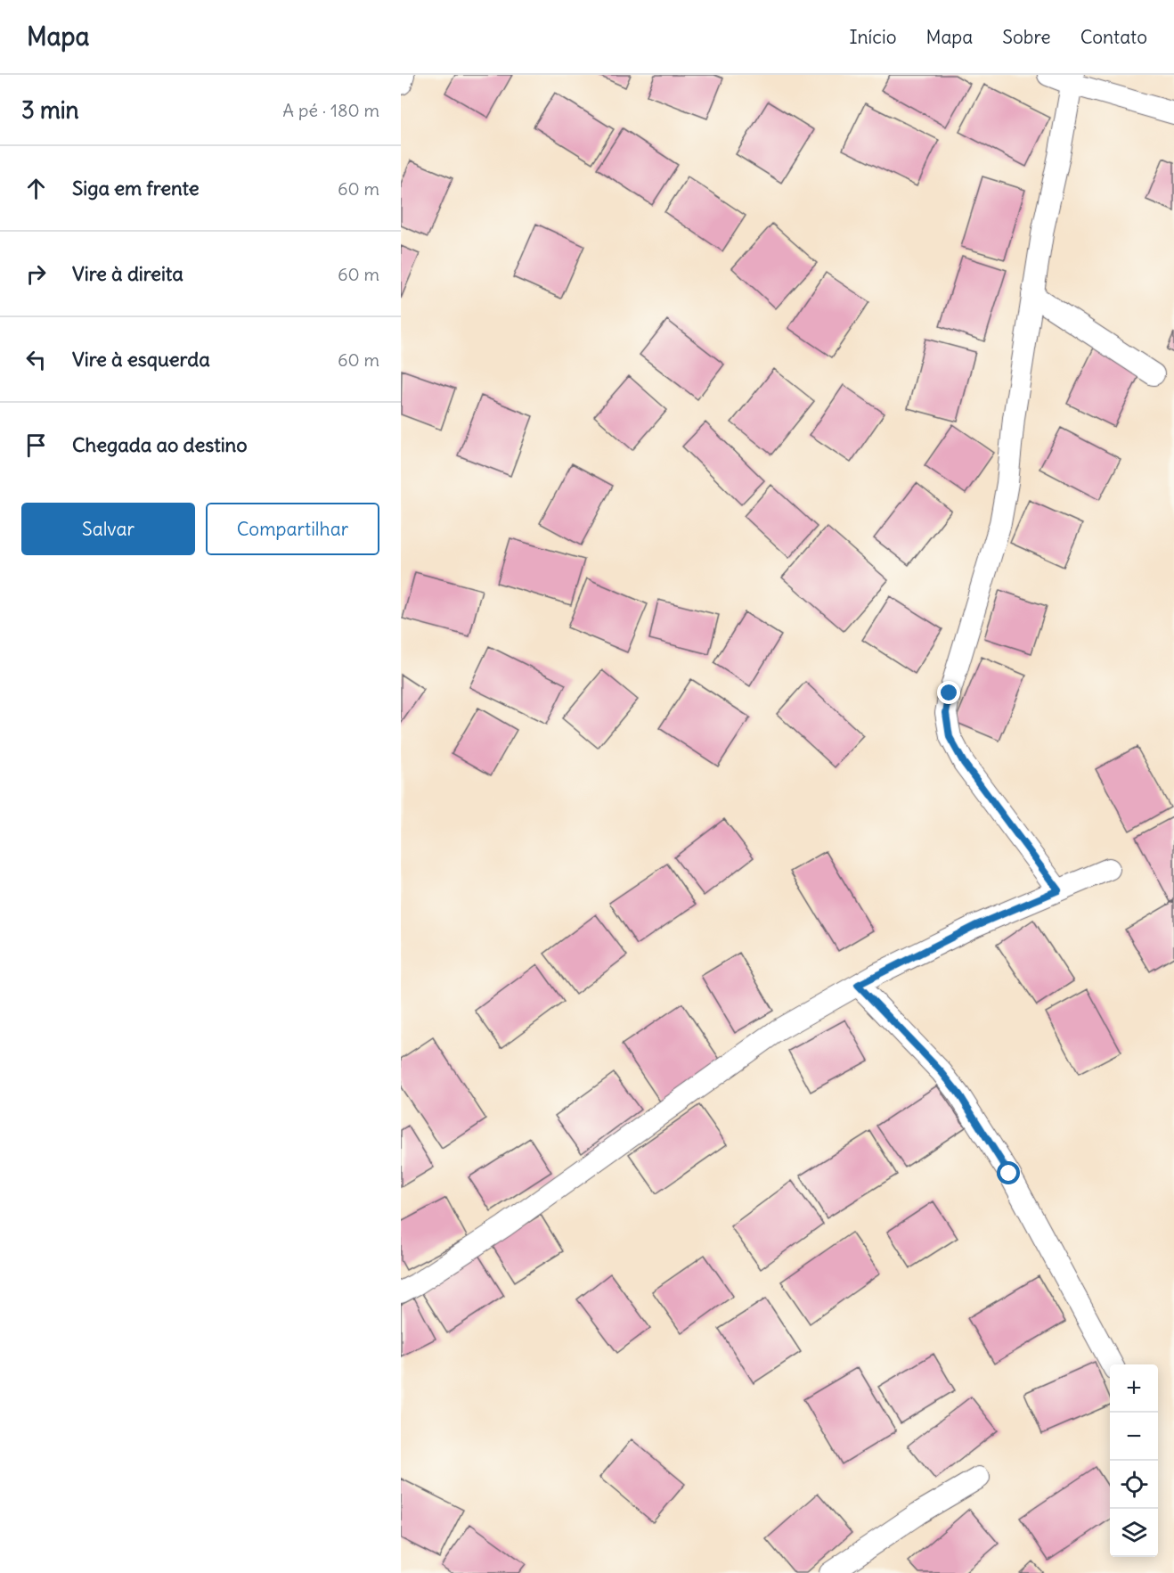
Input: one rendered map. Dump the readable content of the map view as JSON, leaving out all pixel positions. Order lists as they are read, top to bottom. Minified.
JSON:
{"page":{"header":"Mapa","nav":["Início","Mapa","Sobre","Contato"],"heading":["3 min","A pé · 180 m"],"list":[["Siga em frente","60 m"],["Vire à direita","60 m"],["Vire à esquerda","60 m"],"Chegada ao destino"],"buttons":["Salvar","Compartilhar"],"map_buttons":["+","−"]}}
